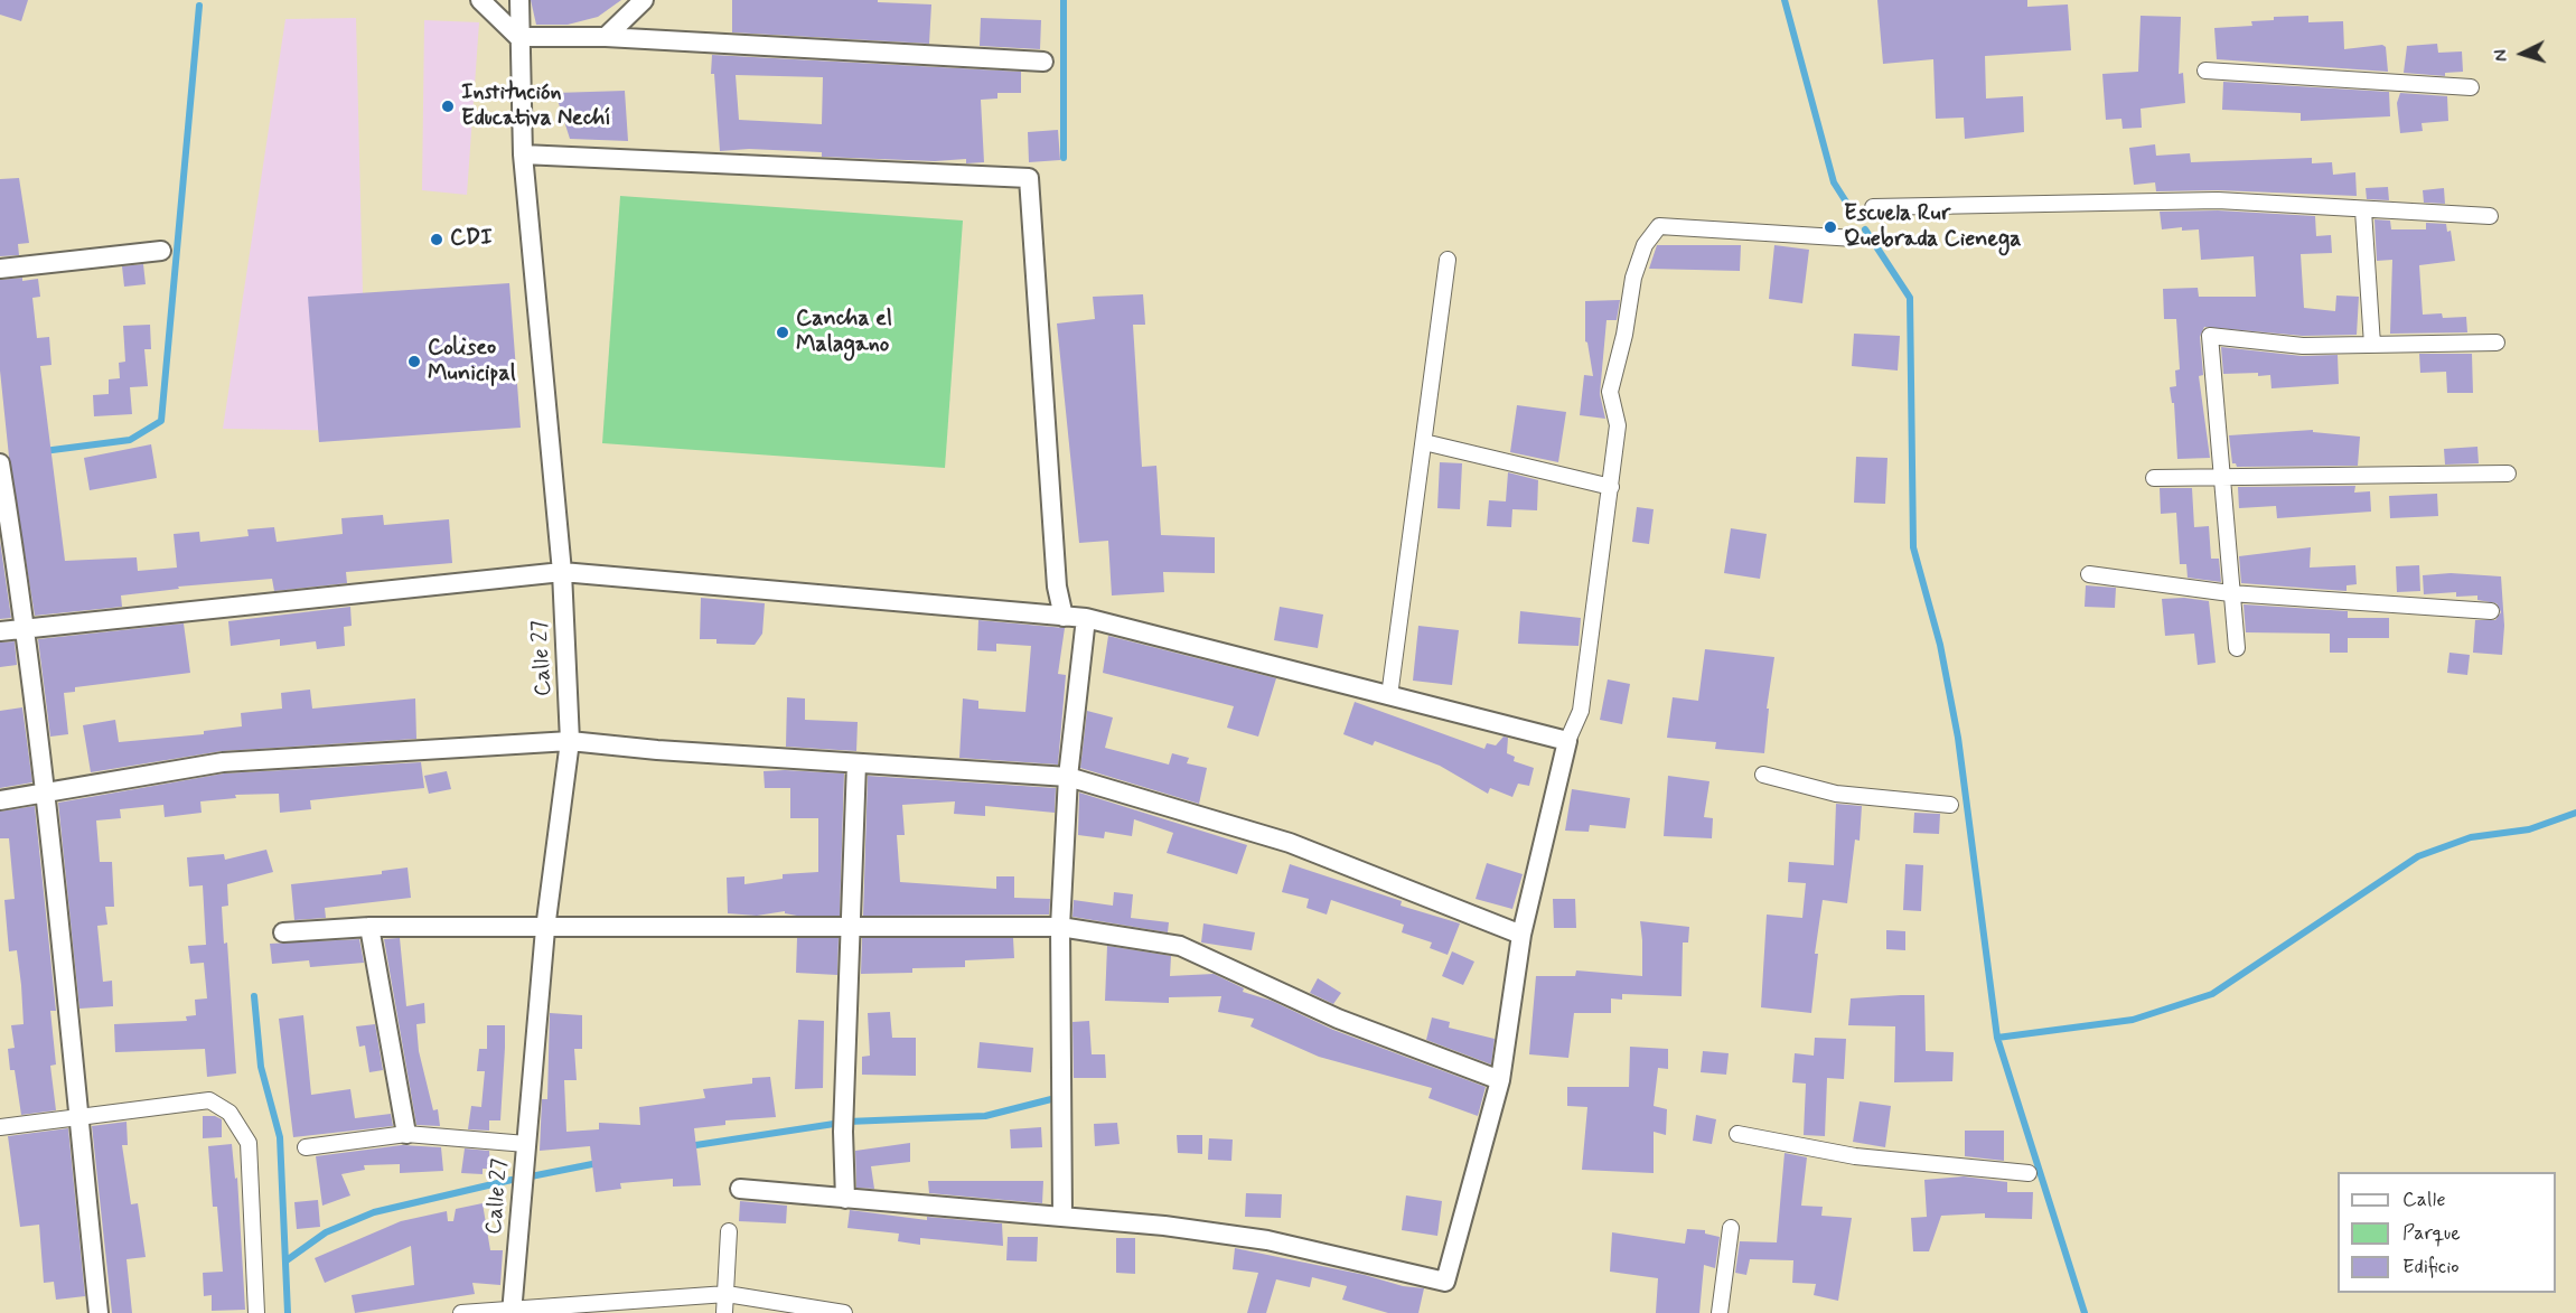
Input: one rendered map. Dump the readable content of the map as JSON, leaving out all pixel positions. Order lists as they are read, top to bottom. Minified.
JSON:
{"streets":{"street":["Calle 27"]},"places":["Institución Educativa Nechí","Escuela Rur Quebrada Cienega","CDI","Cancha el Malagano","Coliseo Municipal"],"legend":["Calle","Parque","Edificio"],"north":"left"}
